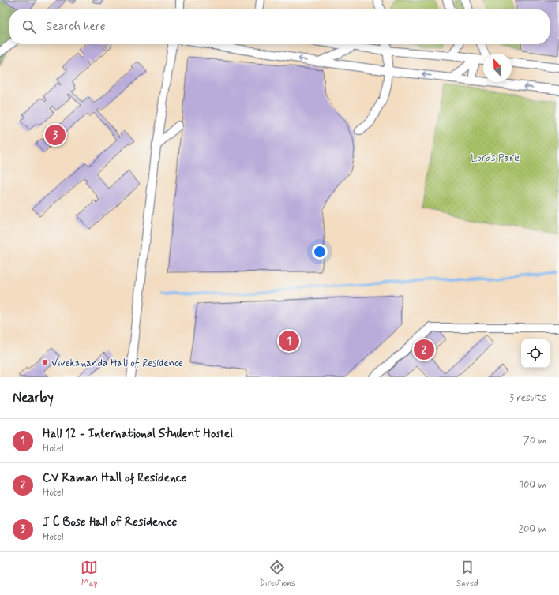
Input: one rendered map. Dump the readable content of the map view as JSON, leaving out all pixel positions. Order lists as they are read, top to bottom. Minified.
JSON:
{"parks":["Lords Park"],"places":["Vivekananda Hall of Residence"],"north":"top left","page":{"search":"Search here","pins":["3","1","2"],"heading":["Nearby","3 results"],"list":[{"mark":"1","name":"Hall 12 - International Student Hostel","note":"Hotel","value":"70 m"},{"mark":"2","name":"CV Raman Hall of Residence","note":"Hotel","value":"100 m"},{"mark":"3","name":"J C Bose Hall of Residence","note":"Hotel","value":"200 m"}],"nav":["Map","Directions","Saved"]}}
